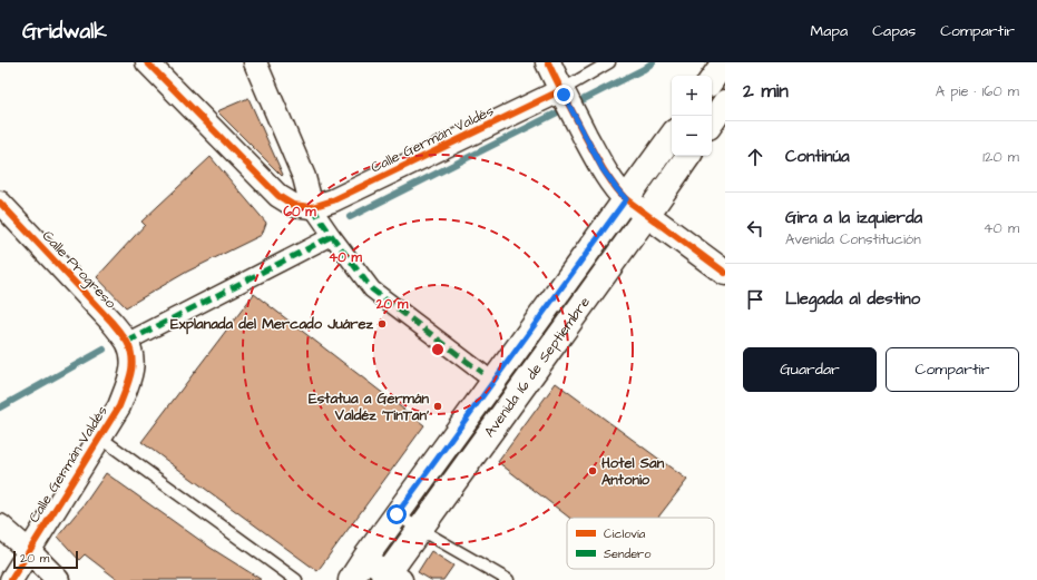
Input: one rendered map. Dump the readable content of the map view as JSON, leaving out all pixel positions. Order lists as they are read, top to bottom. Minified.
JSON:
{"streets":{"main road":["Avenida 16 de Septiembre"],"street":["Calle Germán Valdés","Calle Progreso"]},"crossings":[["Calle Germán Valdés","Calle Progreso"]],"places":["Explanada del Mercado Juárez","Estatua a Germán Valdéz 'TinTan'","Hotel San Antonio"],"legend":["Ciclovía","Sendero"],"scale_bar":"20 m","page":{"header":"Gridwalk","nav":["Mapa","Capas","Compartir"],"heading":["2 min","A pie · 160 m"],"map_buttons":["+","−"],"list":[["Continúa","120 m"],["Gira a la izquierda","Avenida Constitución","40 m"],"Llegada al destino"],"buttons":["Guardar","Compartir"],"scale":"20 m"},"rings":["60 m","40 m","20 m"]}
